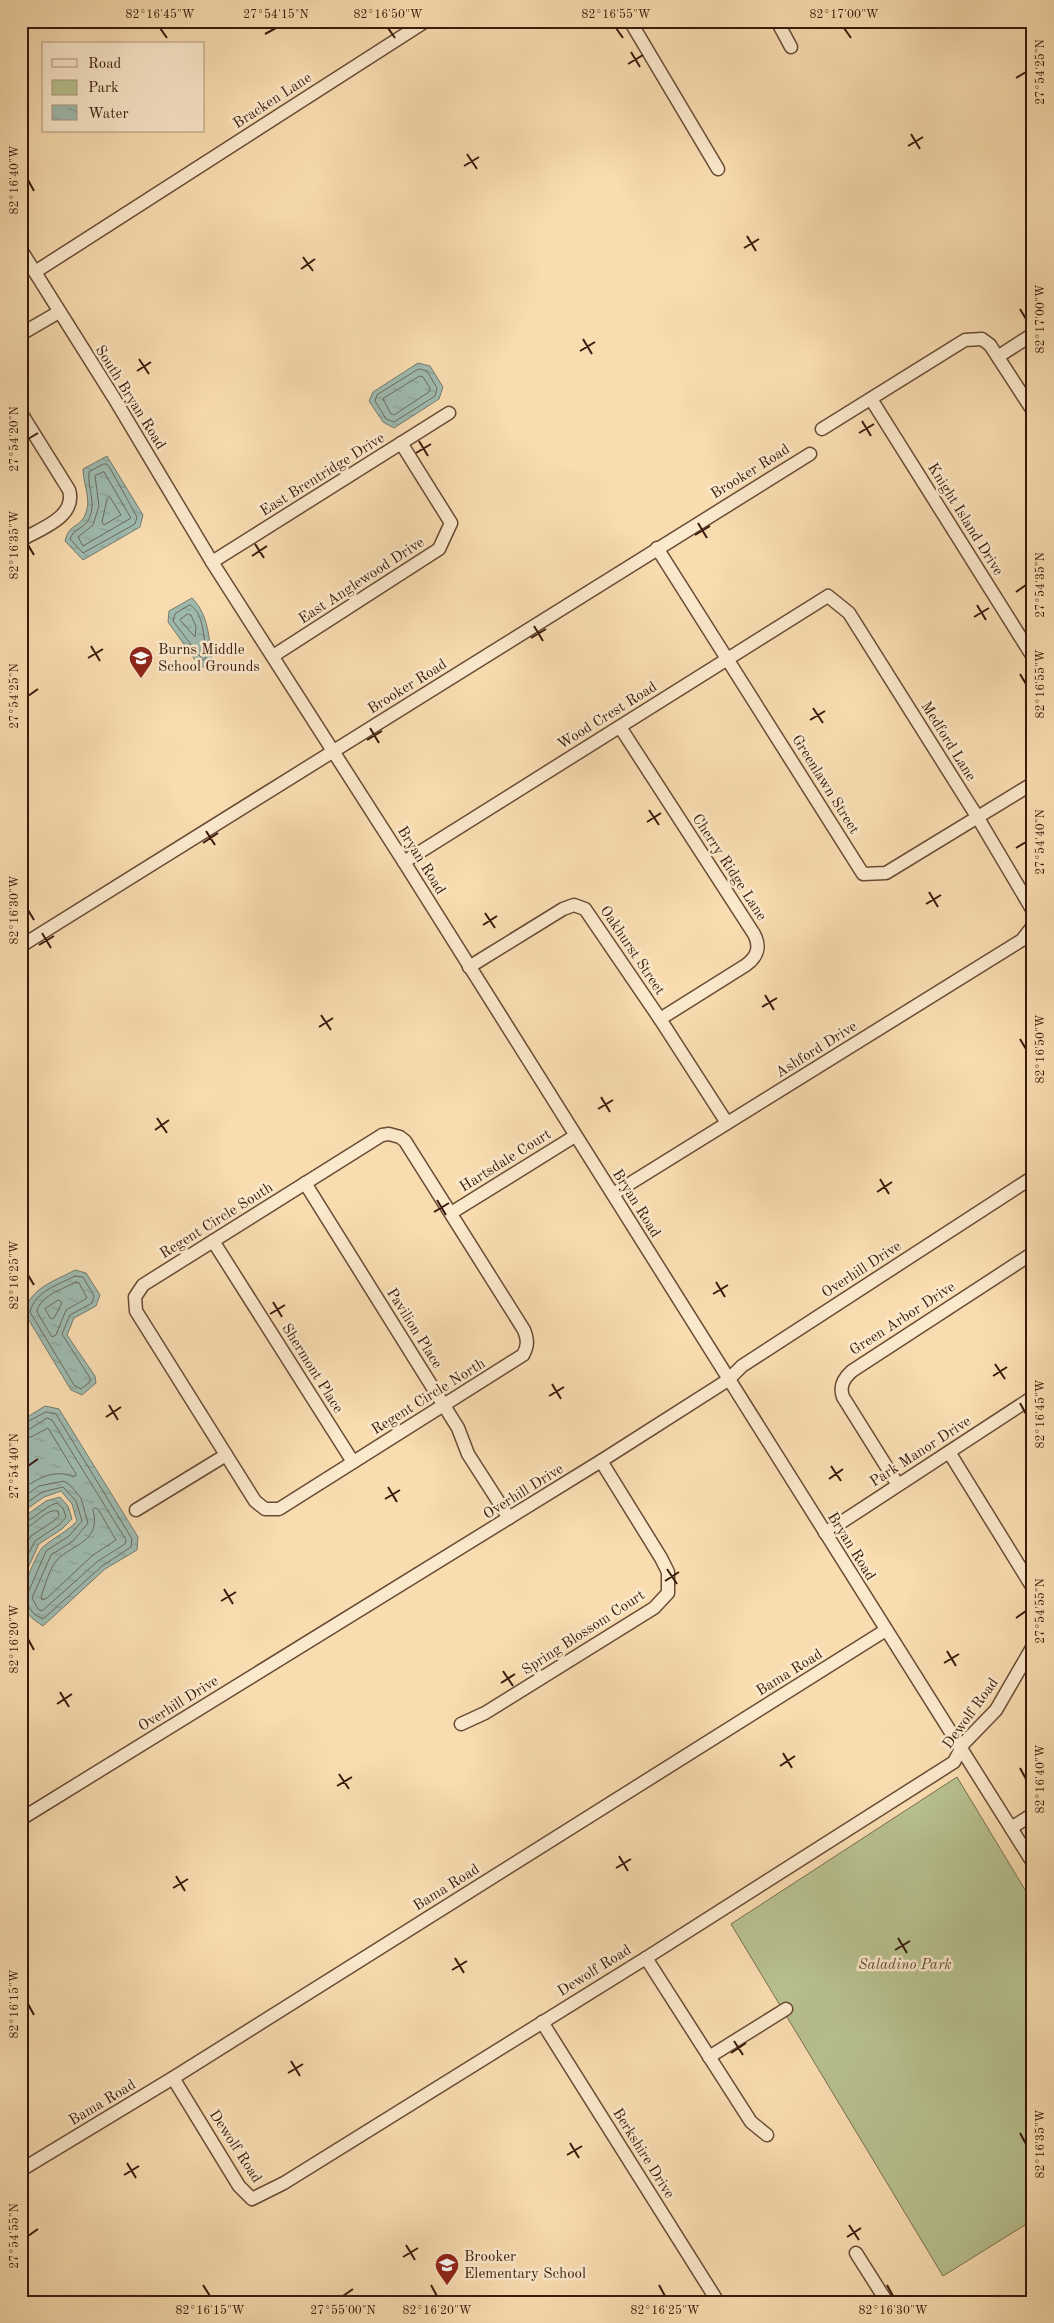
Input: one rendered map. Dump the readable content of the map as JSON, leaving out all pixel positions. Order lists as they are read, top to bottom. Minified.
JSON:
{"streets":{"street":["Bracken Lane","South Bryan Road","Brooker Road","East Brentridge Drive","Knight Island Drive","East Anglewood Drive","Wood Crest Road","Medford Lane","Greenlawn Street","Bryan Road","Cherry Ridge Lane","Oakhurst Street","Ashford Drive","Hartsdale Court","Regent Circle South","Overhill Drive","Green Arbor Drive","Pavilion Place","Shermont Place","Regent Circle North","Park Manor Drive","Spring Blossom Court","Bama Road","Dewolf Road","Berkshire Drive"]},"crossings":[["Bracken Lane","South Bryan Road"],["South Bryan Road","East Brentridge Drive"],["South Bryan Road","Bryan Road"],["Brooker Road","Greenlawn Street"],["Brooker Road","Bryan Road"],["East Brentridge Drive","East Anglewood Drive"],["East Brentridge Drive","Bryan Road"],["East Anglewood Drive","Bryan Road"],["Wood Crest Road","Medford Lane"],["Wood Crest Road","Greenlawn Street"],["Wood Crest Road","Bryan Road"],["Wood Crest Road","Cherry Ridge Lane"],["Medford Lane","Greenlawn Street"],["Bryan Road","Oakhurst Street"],["Bryan Road","Ashford Drive"],["Bryan Road","Hartsdale Court"],["Bryan Road","Overhill Drive"],["Bryan Road","Park Manor Drive"],["Bryan Road","Bama Road"],["Bryan Road","Dewolf Road"],["Cherry Ridge Lane","Oakhurst Street"],["Oakhurst Street","Ashford Drive"],["Hartsdale Court","Regent Circle South"],["Hartsdale Court","Regent Circle North"],["Regent Circle South","Pavilion Place"],["Regent Circle South","Shermont Place"],["Regent Circle South","Regent Circle North"],["Overhill Drive","Pavilion Place"],["Overhill Drive","Spring Blossom Court"],["Green Arbor Drive","Park Manor Drive"],["Pavilion Place","Regent Circle North"],["Shermont Place","Regent Circle North"],["Bama Road","Dewolf Road"],["Dewolf Road","Berkshire Drive"]],"parks":["Saladino Park"],"places":{"school or university":["Burns Middle School Grounds","Brooker Elementary School"]},"legend":["Road","Park","Water"],"coordinates":["82°16'45\"W","27°54'15\"N","82°16'50\"W","82°16'55\"W","82°17'00\"W","27°54'25\"N","82°16'40\"W","27°54'20\"N","82°16'35\"W","27°54'35\"N","27°54'40\"N","82°16'30\"W","82°16'25\"W","27°54'55\"N","82°16'20\"W","82°16'15\"W","27°55'00\"N"]}
